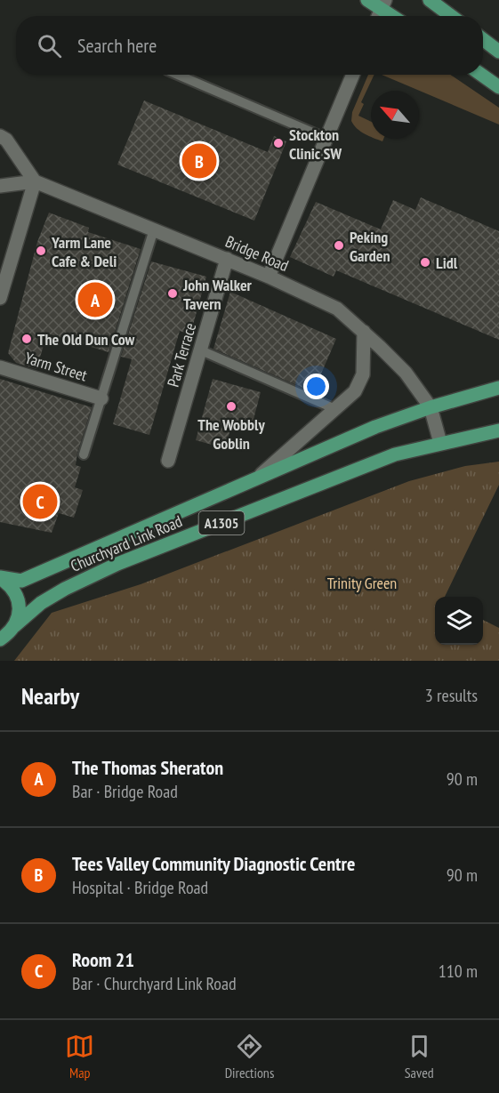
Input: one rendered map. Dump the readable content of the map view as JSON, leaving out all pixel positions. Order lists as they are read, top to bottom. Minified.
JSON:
{"streets":{"main road":["A1305","Churchyard Link Road"],"street":["Bridge Road","Park Terrace","Yarm Street"]},"crossings":[["Bridge Road","Park Terrace"],["Bridge Road","A1305"],["Bridge Road","Churchyard Link Road"],["A1305","Churchyard Link Road"]],"parks":["Trinity Green"],"places":["Stockton Clinic SW","Peking Garden","Yarm Lane Cafe & Deli","Lidl","John Walker Tavern","The Old Dun Cow","The Wobbly Goblin"],"north":"top left","page":{"search":"Search here","pins":["B","A","C"],"heading":["Nearby","3 results"],"list":[{"mark":"A","name":"The Thomas Sheraton","note":"Bar · Bridge Road","value":"90 m"},{"mark":"B","name":"Tees Valley Community Diagnostic Centre","note":"Hospital · Bridge Road","value":"90 m"},{"mark":"C","name":"Room 21","note":"Bar · Churchyard Link Road","value":"110 m"}],"nav":["Map","Directions","Saved"]}}
